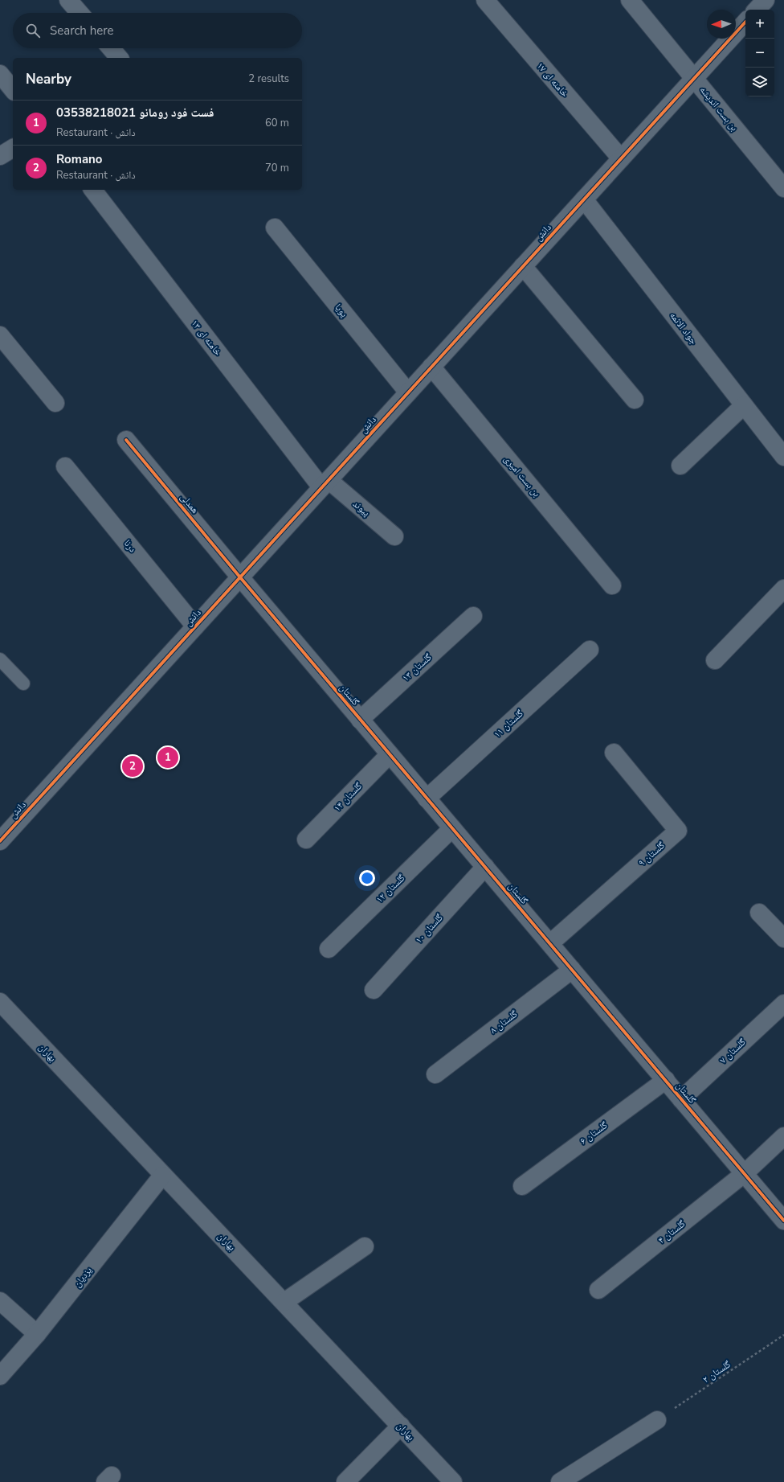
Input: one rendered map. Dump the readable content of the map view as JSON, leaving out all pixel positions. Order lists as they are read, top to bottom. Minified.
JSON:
{"streets":{"street":["خامنه ای ۱۷","بن بست اندیشه","دانش","پویا","جواد الائمه","خامنه ای ۱۳","بن بست امیری","همدلی","پیوند","درنا","گلستان ۱۳","گلستان","گلستان ۱۱","گلستان ۱۴","گلستان ۹","گلستان ۱۲","گلستان ۱۰","گلستان ۸","گلستان ۷","بهاران","گلستان ۶","گلستان ۴","یزدیان"],"path":["گلستان ۲"]},"crossings":[["خامنه ای ۱۷","دانش"],["بن بست اندیشه","دانش"],["دانش","پویا"],["دانش","جواد الائمه"],["دانش","خامنه ای ۱۳"],["دانش","بن بست امیری"],["دانش","همدلی"],["دانش","پیوند"],["دانش","درنا"],["دانش","گلستان"],["خامنه ای ۱۳","پیوند"],["همدلی","گلستان"],["گلستان ۱۳","گلستان"],["گلستان","گلستان ۱۱"],["گلستان","گلستان ۱۴"],["گلستان","گلستان ۹"],["گلستان","گلستان ۱۲"],["گلستان","گلستان ۱۰"],["گلستان","گلستان ۸"],["گلستان","گلستان ۷"],["گلستان","گلستان ۶"],["گلستان","گلستان ۴"],["بهاران","یزدیان"]],"north":"left","page":{"map_buttons":["+","−"],"search":"Search here","heading":["Nearby","2 results"],"list":[{"mark":"1","name":"فست فود رومانو 03538218021","note":"Restaurant · دانش","value":"60 m"},{"mark":"2","name":"Romano","note":"Restaurant · دانش","value":"70 m"}],"pins":["1","2"]}}
